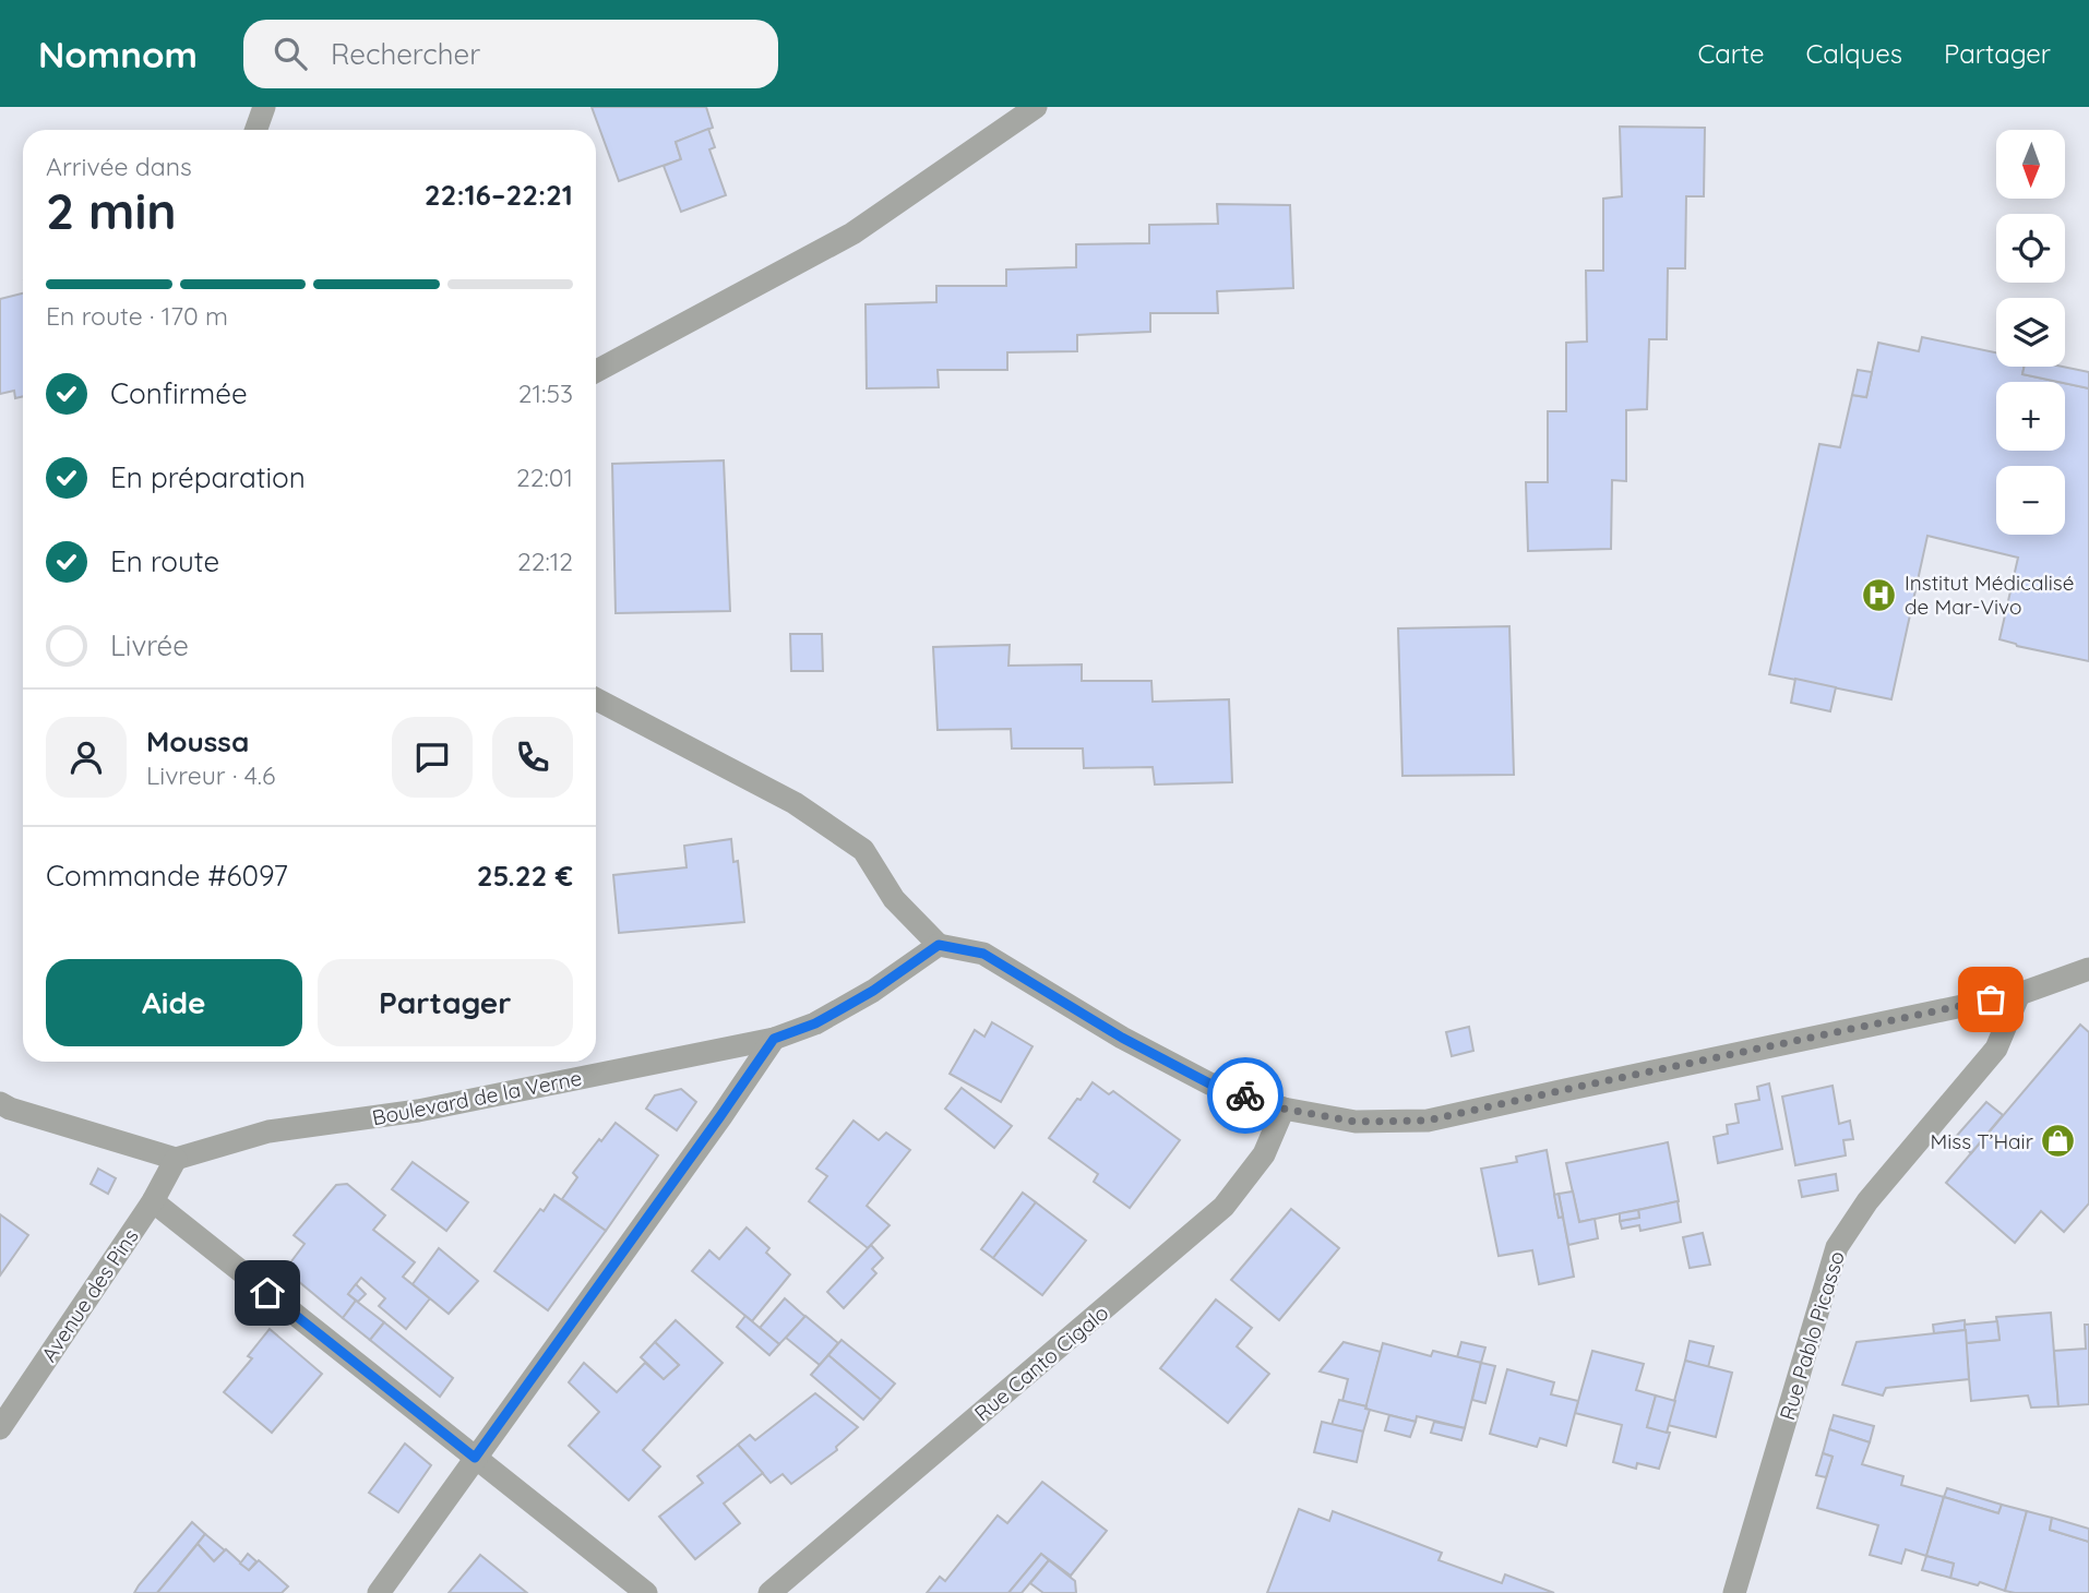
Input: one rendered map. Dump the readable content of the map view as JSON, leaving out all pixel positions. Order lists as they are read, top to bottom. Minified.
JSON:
{"streets":{"street":["Boulevard de la Verne","Avenue des Pins","Rue Pablo Picasso","Rue Canto Cigalo"]},"crossings":[["Boulevard de la Verne","Avenue des Pins"]],"places":{"hospital":["Institut Médicalisé de Mar-Vivo"],"shop":["Miss T’Hair"]},"north":"bottom","page":{"header":"Nomnom","search":"Rechercher","nav":["Carte","Calques","Partager"],"map_buttons":["+","−"],"heading":["2 min","Arrivée dans","22:16–22:21"],"panel":["Moussa","Livreur · 4.6","Commande #6097","25.22 €"],"bar":"En route · 170 m","list":[["Confirmée","21:53"],["En préparation","22:01"],["En route","22:12"],"Livrée"],"buttons":["Aide","Partager"]}}
